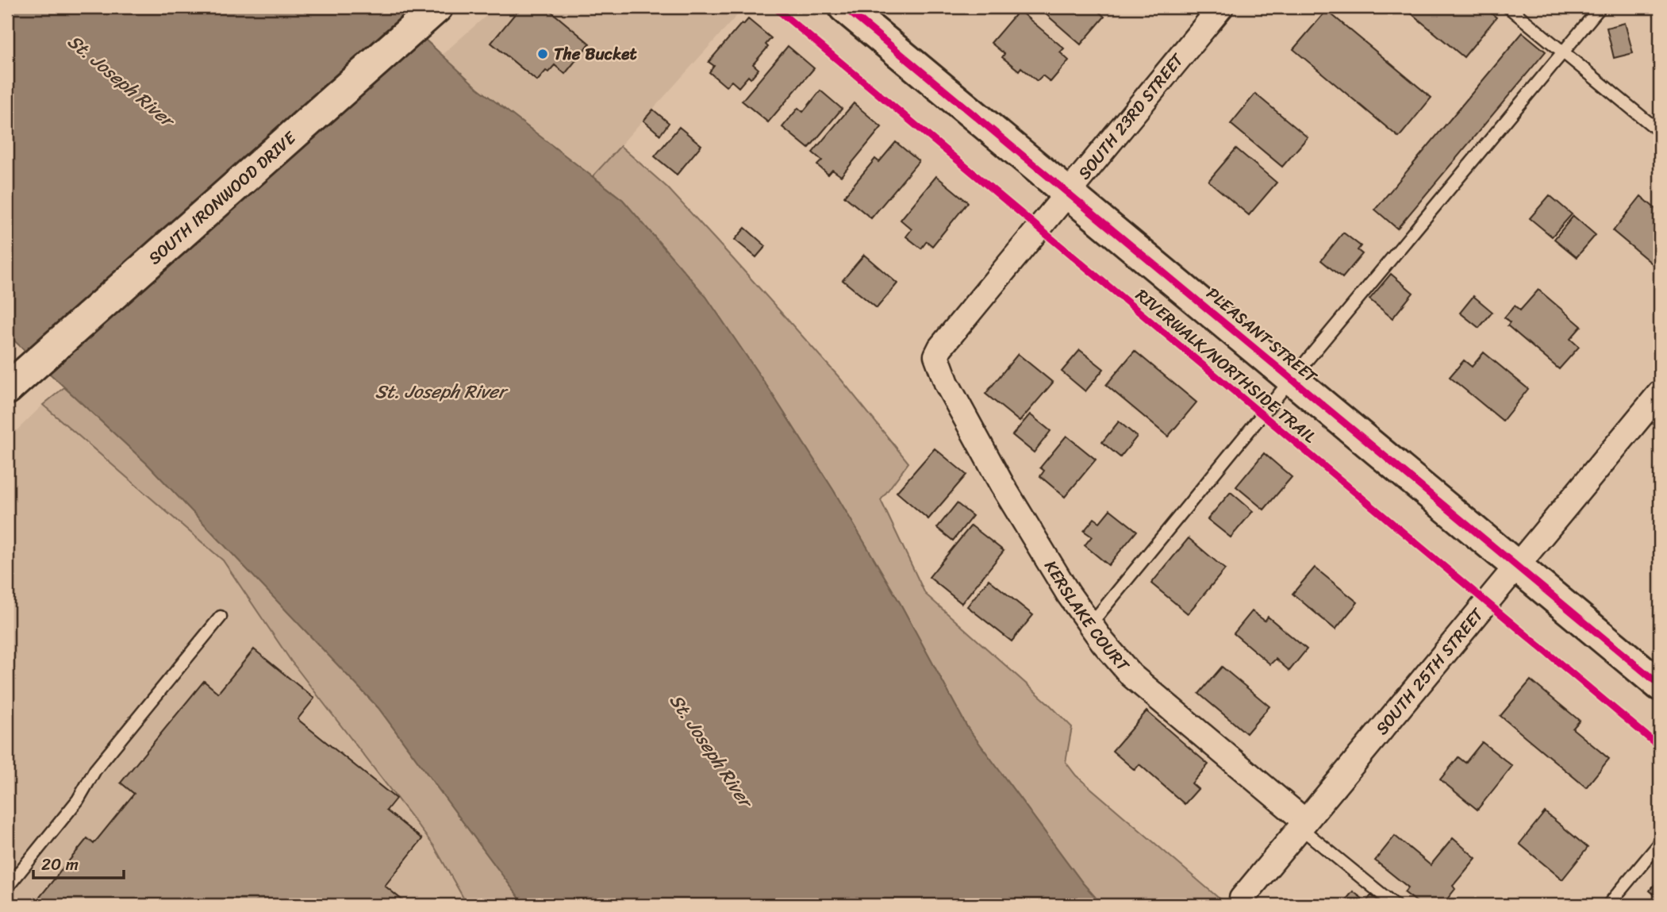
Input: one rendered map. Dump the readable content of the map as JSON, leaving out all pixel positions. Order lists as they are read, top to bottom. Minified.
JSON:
{"streets":{"street":["SOUTH 23RD STREET","SOUTH IRONWOOD DRIVE","PLEASANT STREET","KERSLAKE COURT","SOUTH 25TH STREET"],"cycle path":["RIVERWALK/NORTHSIDE TRAIL"]},"crossings":[["SOUTH 23RD STREET","PLEASANT STREET"],["SOUTH 23RD STREET","KERSLAKE COURT"],["PLEASANT STREET","SOUTH 25TH STREET"],["KERSLAKE COURT","SOUTH 25TH STREET"]],"water":["St. Joseph River"],"places":["The Bucket"],"scale_bar":"20 m"}
